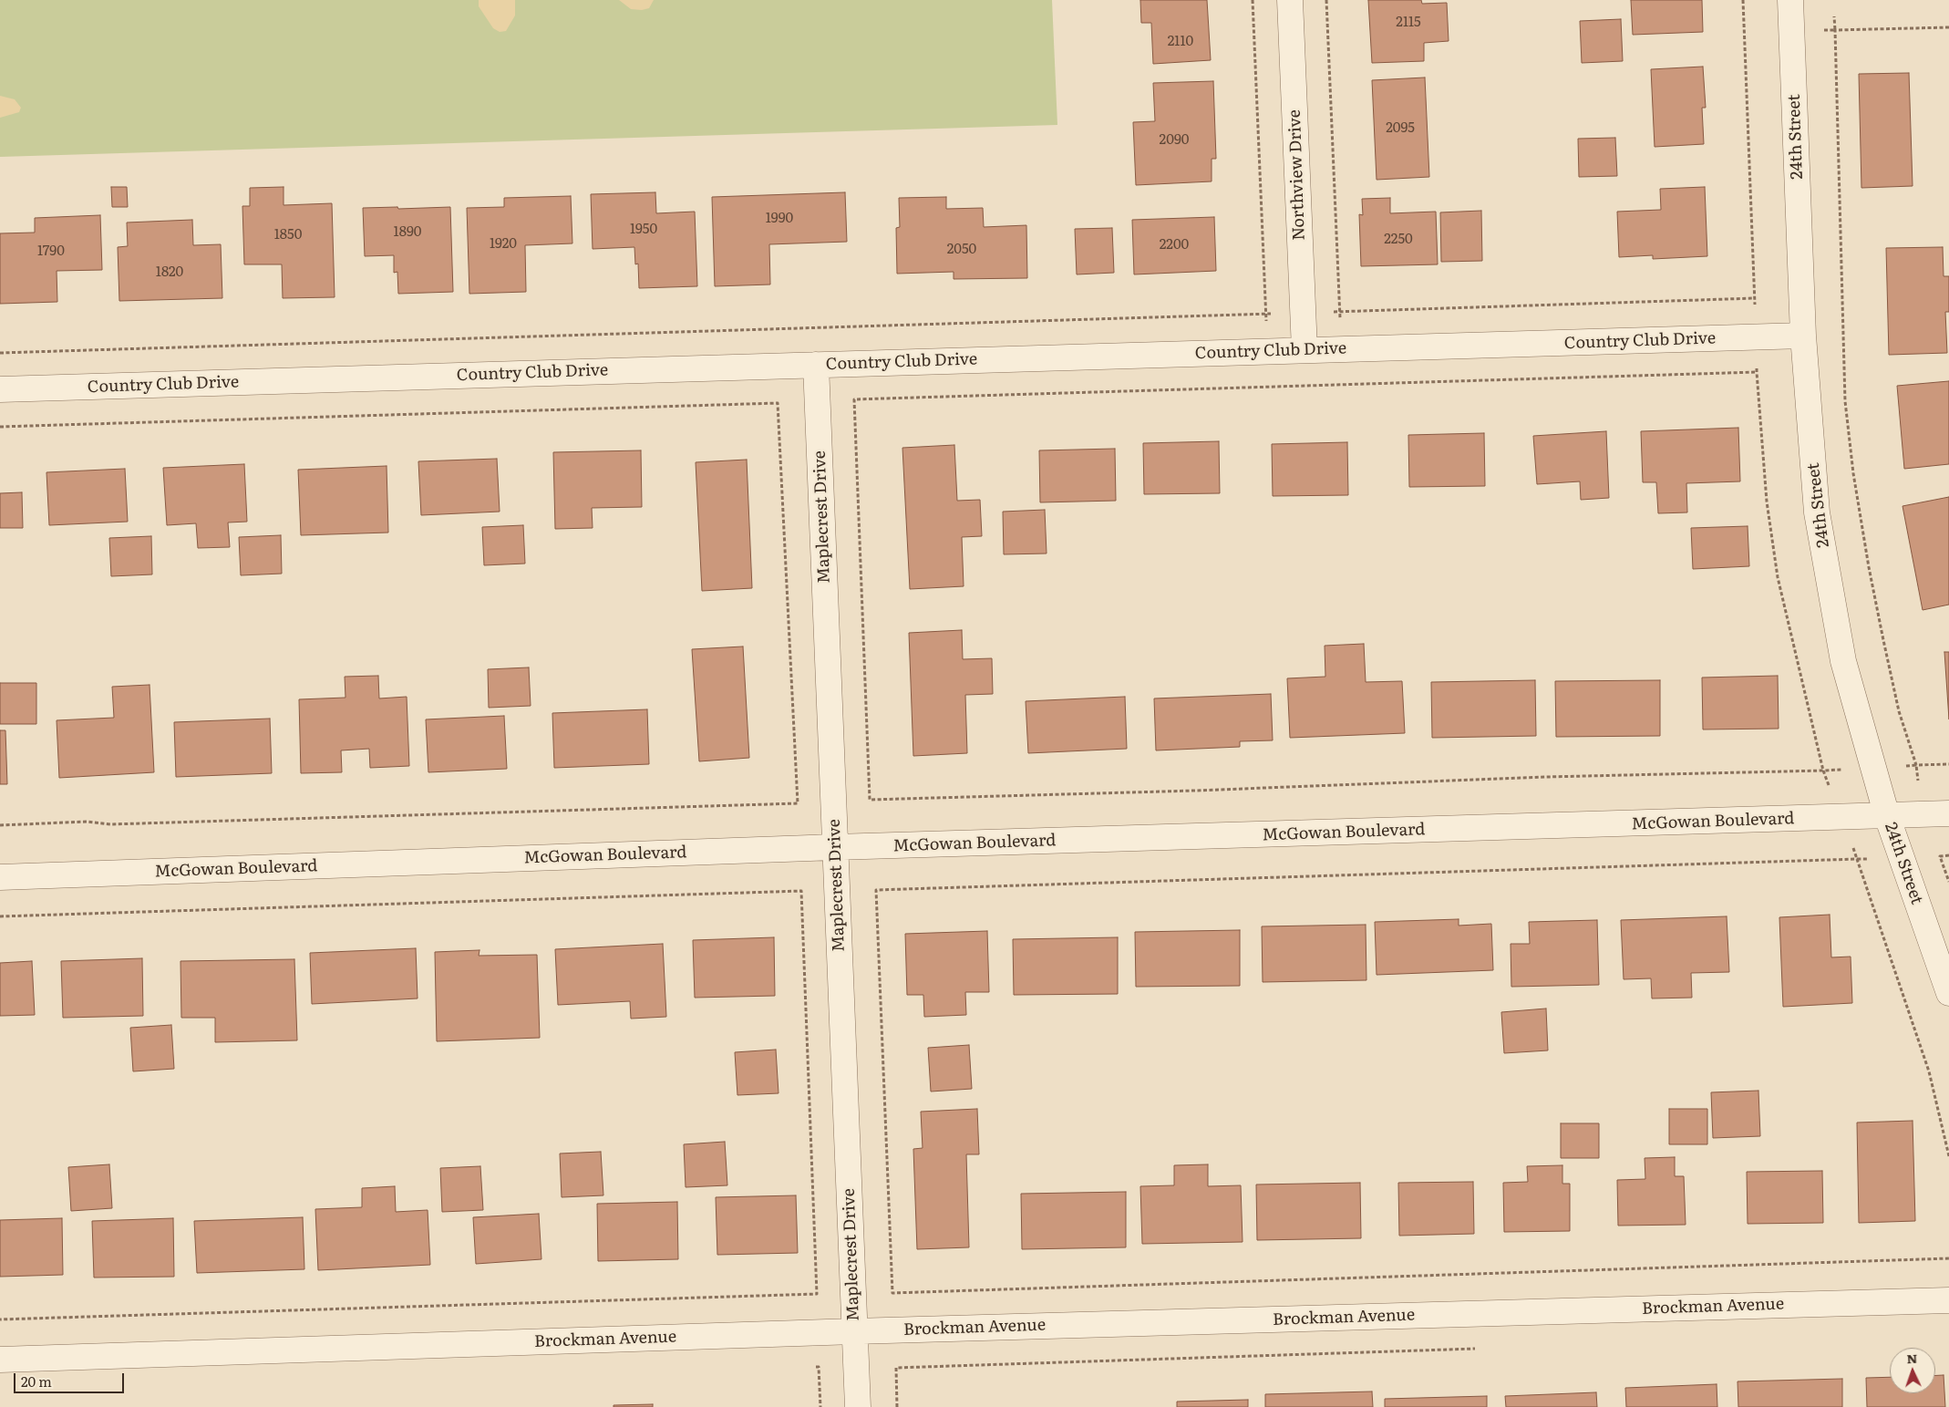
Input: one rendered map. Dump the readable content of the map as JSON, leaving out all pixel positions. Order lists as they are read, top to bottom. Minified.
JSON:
{"streets":{"street":["24th Street","Northview Drive","Country Club Drive","Maplecrest Drive","McGowan Boulevard","Brockman Avenue"]},"crossings":[["24th Street","Country Club Drive"],["24th Street","McGowan Boulevard"],["Northview Drive","Country Club Drive"],["Country Club Drive","Maplecrest Drive"],["Maplecrest Drive","McGowan Boulevard"],["Maplecrest Drive","Brockman Avenue"]],"house_numbers":["2115","2110","2095","2090","1990","1950","1890","1850","2250","1920","2200","2050","1790","1820"],"scale_bar":"20 m","north":"top"}
